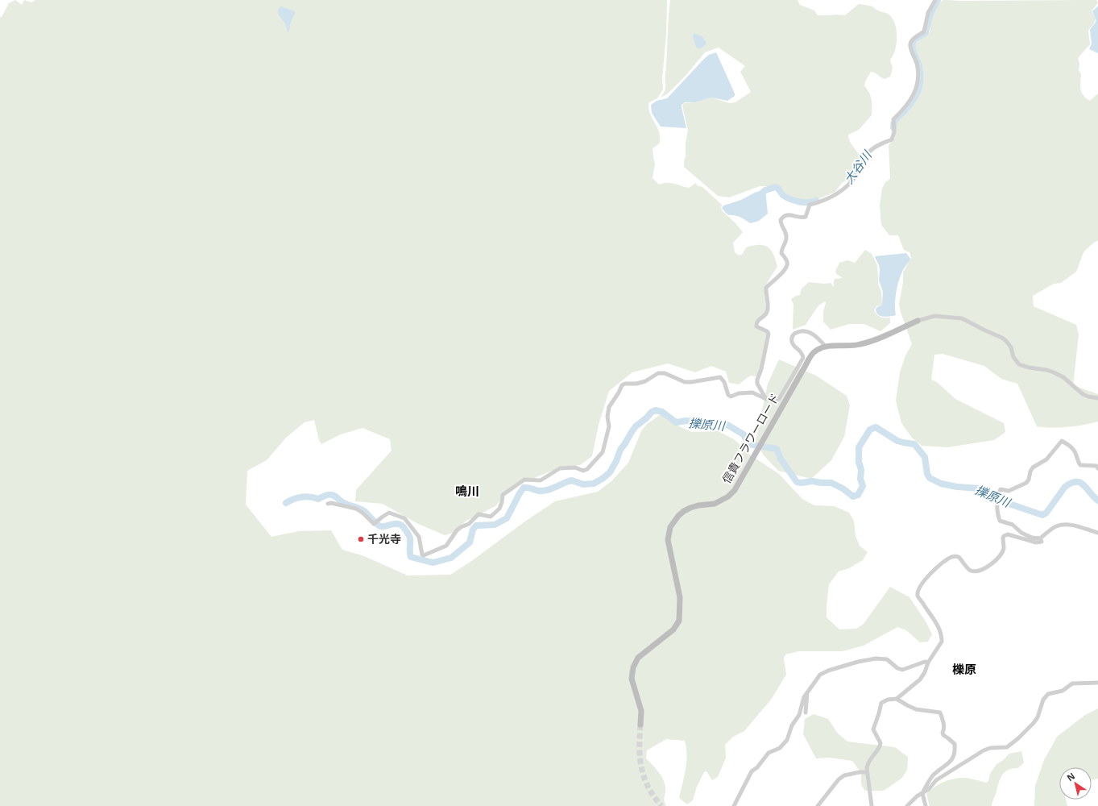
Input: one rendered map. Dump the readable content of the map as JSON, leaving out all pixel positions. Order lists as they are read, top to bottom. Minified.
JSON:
{"streets":{"street":["信貴フラワーロード"]},"districts":["鳴川","櫟原"],"water":["大谷川","擽原川"],"places":["千光寺"],"north":"top left"}
